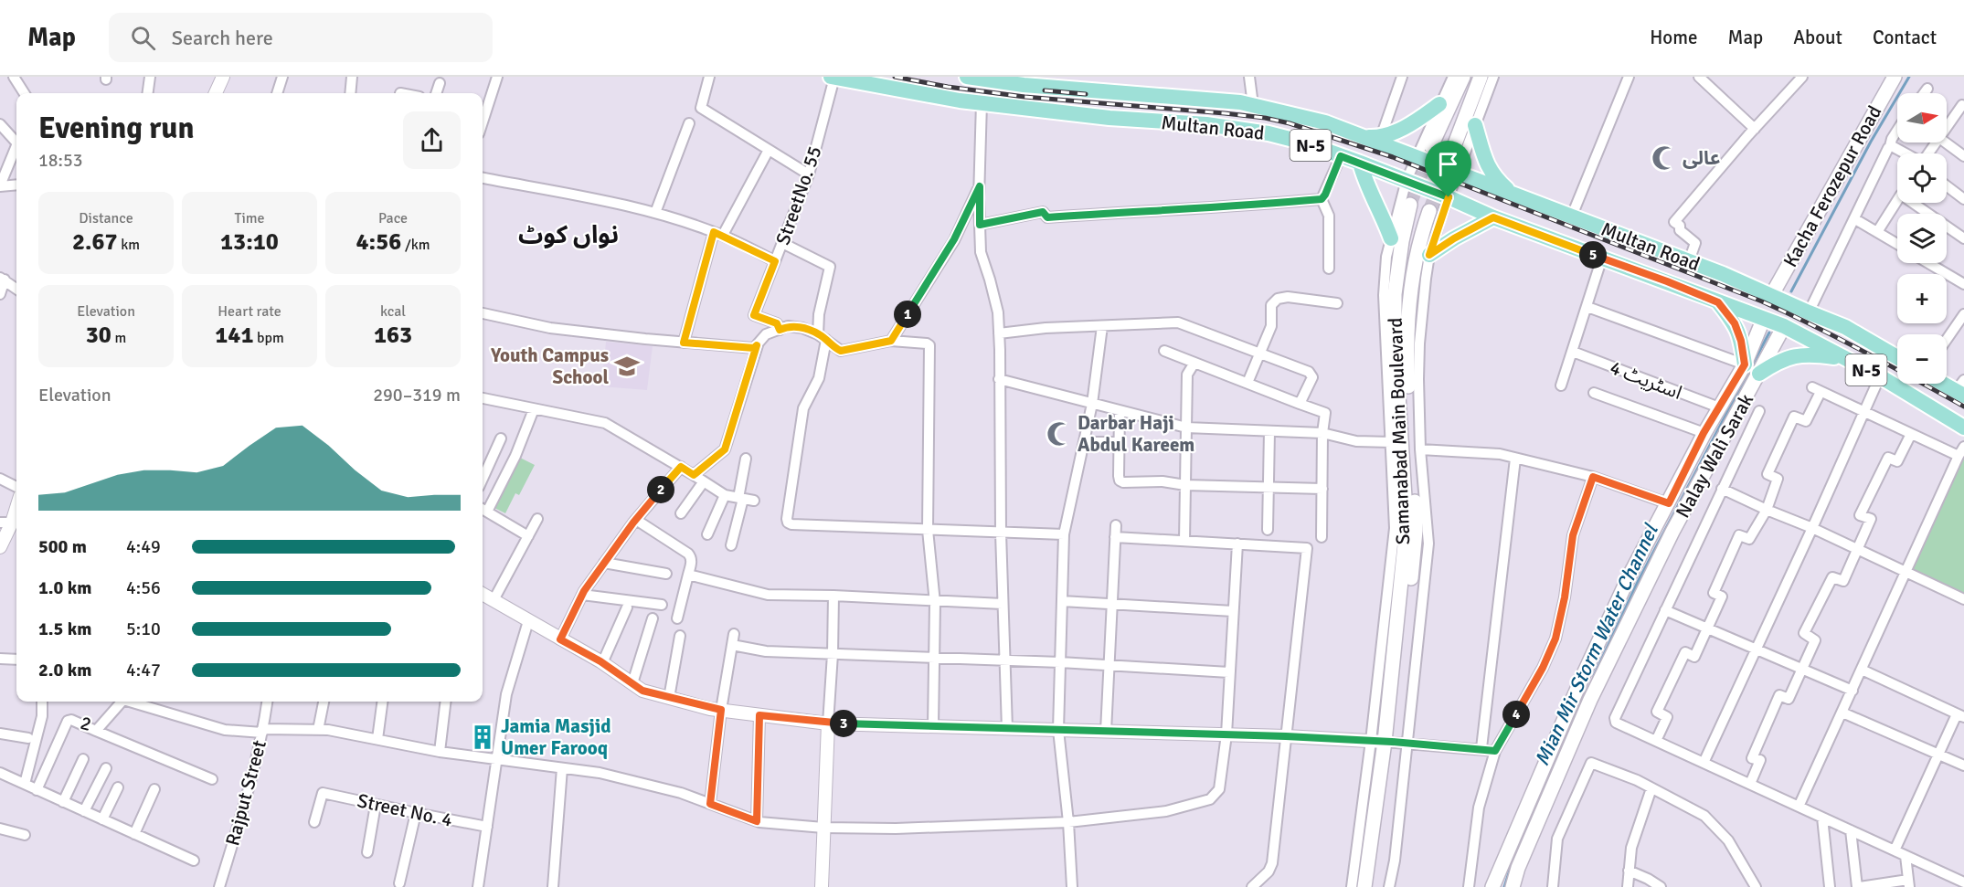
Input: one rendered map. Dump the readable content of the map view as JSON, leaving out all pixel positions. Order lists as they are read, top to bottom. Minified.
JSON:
{"streets":{"main road":["Multan Road","N-5","Kacha Ferozepur Road","Samanabad Main Boulevard","Nalay Wali Sarak"],"street":["StreetNo. 55","اسٹریٹ 4","2","Rajput Street","Street No. 4"]},"crossings":[["Multan Road","Kacha Ferozepur Road"],["Multan Road","StreetNo. 55"],["Multan Road","Nalay Wali Sarak"],["اسٹریٹ 4","Nalay Wali Sarak"],["2","Rajput Street"]],"districts":["نواں کوٹ"],"water":["Mian Mir Storm Water Channel"],"places":{"mosque":["عالی","Darbar Haji Abdul Kareem"],"school or university":["Youth Campus School"],"building":["Jamia Masjid Umer Farooq"]},"north":"right","page":{"header":"Map","search":"Search here","nav":["Home","Map","About","Contact"],"map_buttons":["+","−"],"heading":["Evening run","18:53"],"stats":[["Distance","2.67 km"],["Time","13:10"],["Pace","4:56 /km"],["Elevation","30 m"],["Heart rate","141 bpm"],["kcal","163"]],"pins":["5","1","2","4","3"],"chart":["Elevation","290–319 m"],"list":[{"name":"500 m","note":"4:49"},{"name":"1.0 km","note":"4:56"},{"name":"1.5 km","note":"5:10"},{"name":"2.0 km","note":"4:47"}]}}
